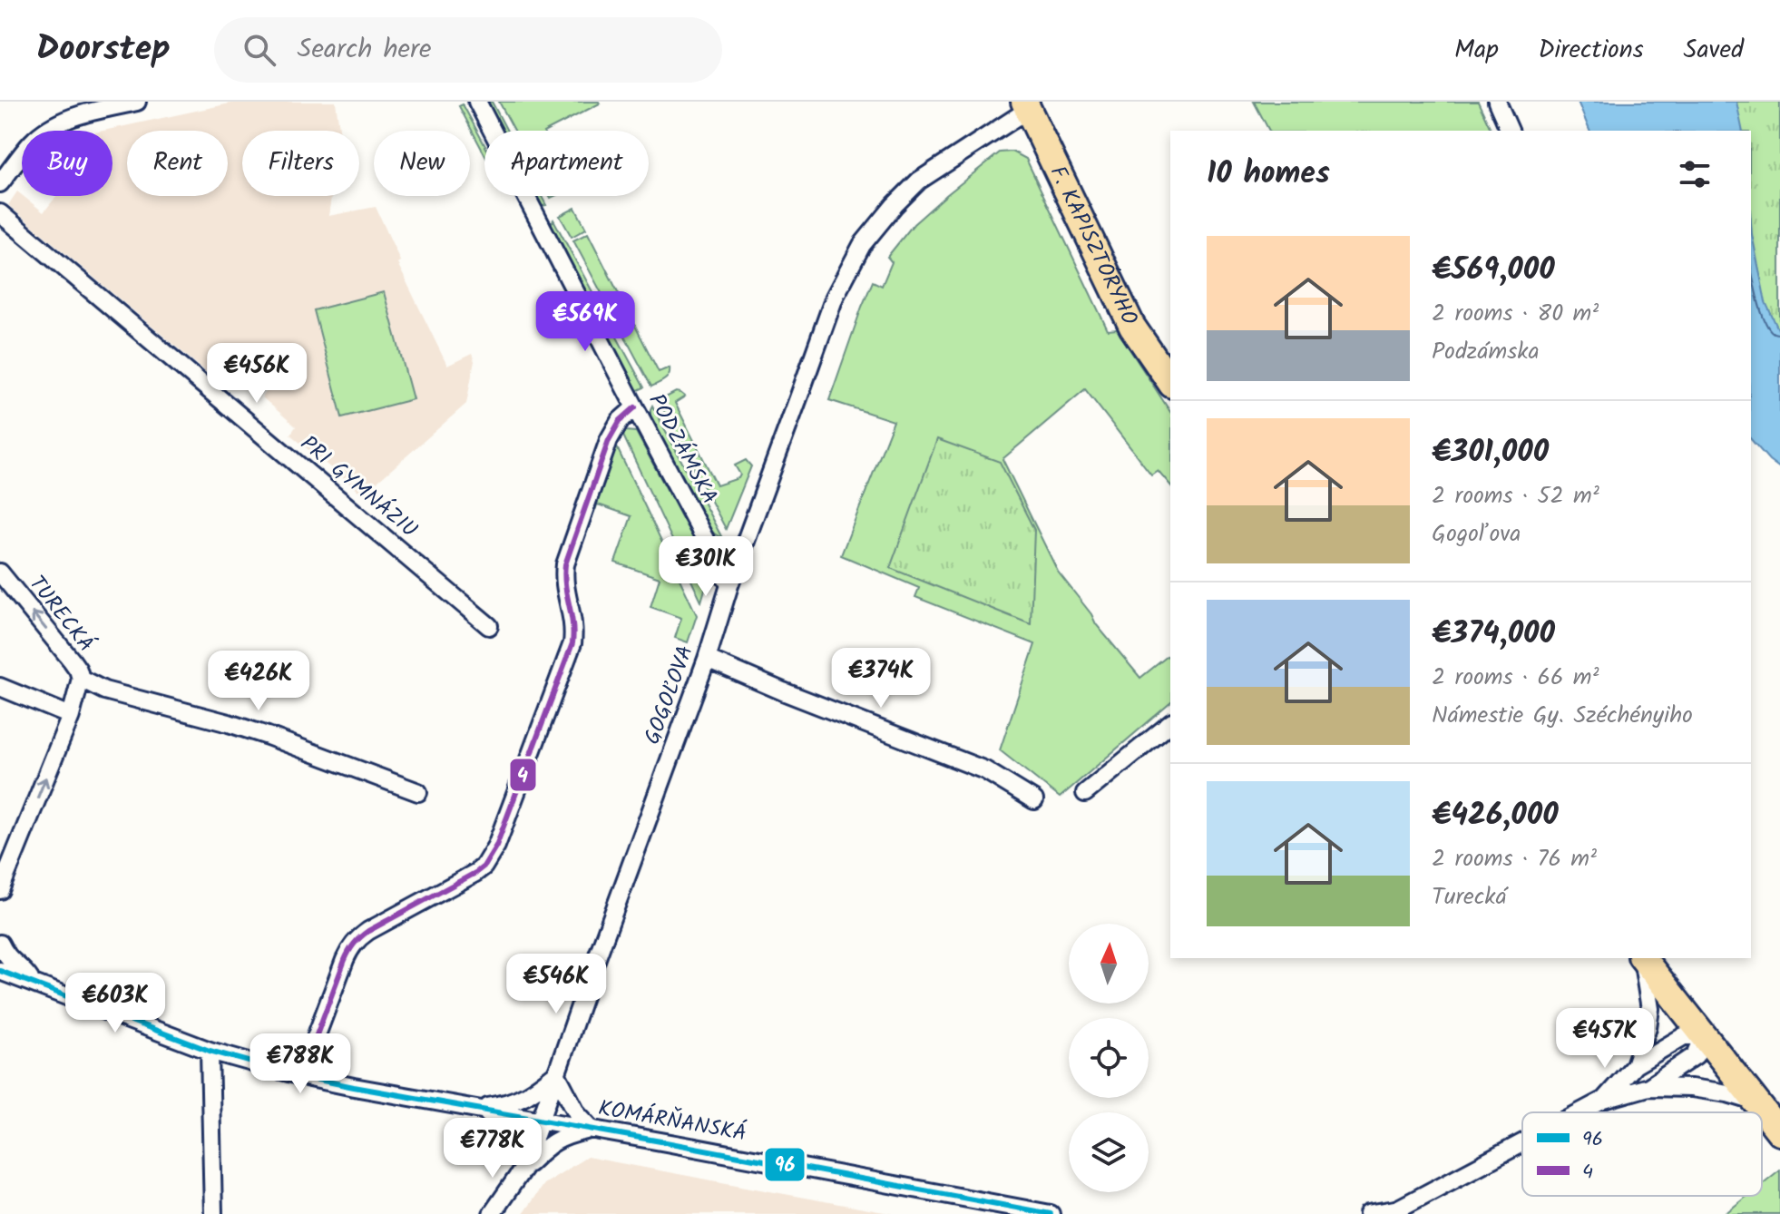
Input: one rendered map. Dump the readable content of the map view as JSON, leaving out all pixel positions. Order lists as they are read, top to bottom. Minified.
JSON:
{"streets":{"main road":["F. KAPISZTÓRYHO"],"street":["PODZÁMSKA","PRI GYMNÁZIU","TURECKÁ","GOGOĽOVA","KOMÁRŇANSKÁ"]},"crossings":[["F. KAPISZTÓRYHO","GOGOĽOVA"],["PODZÁMSKA","GOGOĽOVA"],["GOGOĽOVA","KOMÁRŇANSKÁ"]],"lines":["transit line 4","transit line 96"],"legend":["96","4"],"north":"top","page":{"header":"Doorstep","search":"Search here","nav":["Map","Directions","Saved"],"chip":["Buy","Rent","Filters","New","Apartment"],"heading":"10 homes","list":[{"name":"€569,000","note":"2 rooms · 80 m² · Podzámska"},{"name":"€301,000","note":"2 rooms · 52 m² · Gogoľova"},{"name":"€374,000","note":"2 rooms · 66 m² · Námestie Gy. Széchényiho"},{"name":"€426,000","note":"2 rooms · 76 m² · Turecká"}],"price":["€569K","€456K","€301K","€374K","€426K","€546K","€603K","€457K","€788K","€778K"]}}
